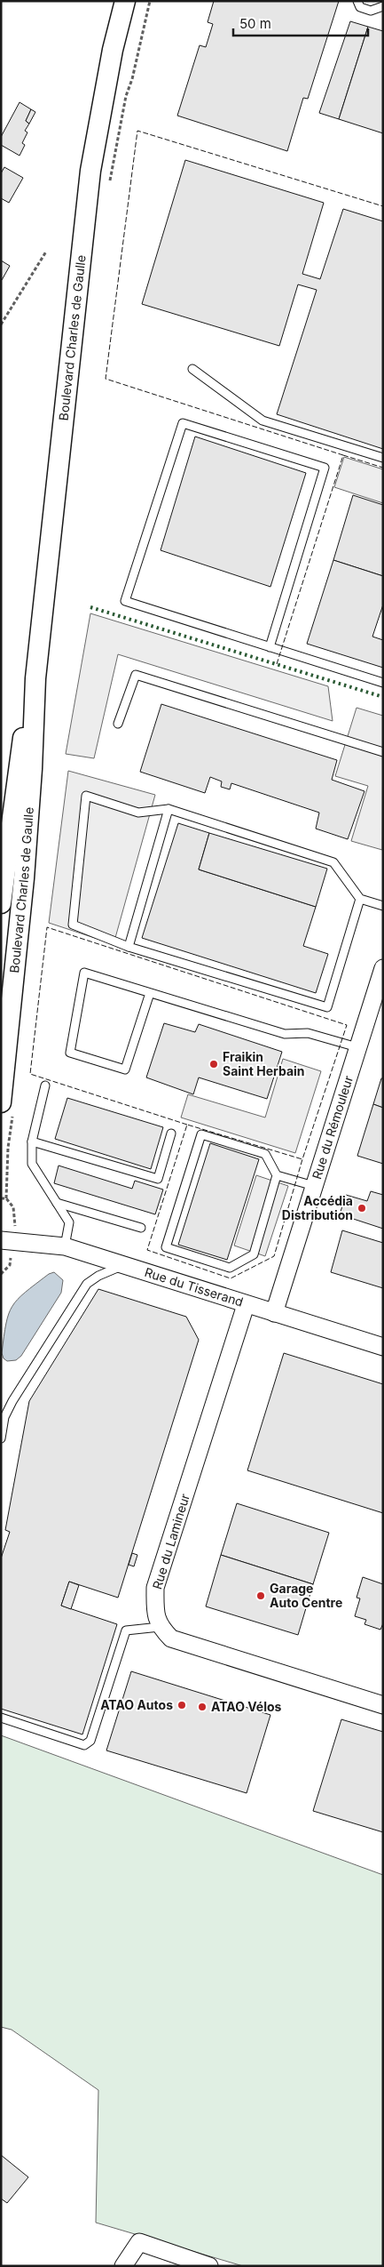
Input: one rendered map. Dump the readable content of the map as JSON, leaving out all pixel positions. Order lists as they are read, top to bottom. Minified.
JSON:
{"streets":{"street":["Boulevard Charles de Gaulle","Rue du Rémouleur","Rue du Tisserand","Rue du Lamineur"]},"crossings":[["Rue du Rémouleur","Rue du Tisserand"],["Rue du Tisserand","Rue du Lamineur"]],"places":["Fraikin Saint Herbain","Accédia Distribution","Garage Auto Centre","ATAO Autos","ATAO Vélos"],"scale_bar":"50 m"}
